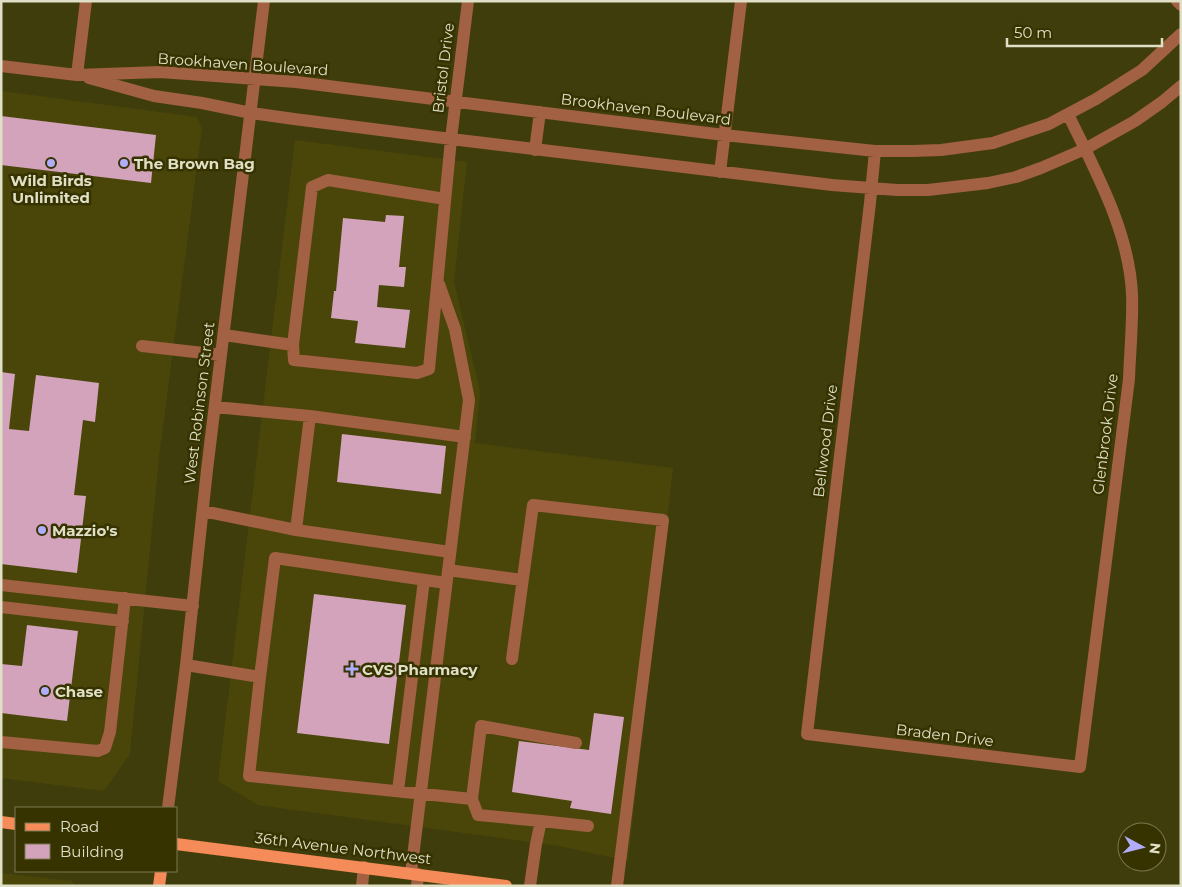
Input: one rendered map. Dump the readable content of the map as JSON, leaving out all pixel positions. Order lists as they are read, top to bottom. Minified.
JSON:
{"streets":{"main road":["36th Avenue Northwest"],"street":["Brookhaven Boulevard","Bristol Drive","West Robinson Street","Glenbrook Drive","Bellwood Drive","Braden Drive"]},"crossings":[["Brookhaven Boulevard","Bristol Drive"],["Brookhaven Boulevard","West Robinson Street"],["Brookhaven Boulevard","Glenbrook Drive"],["Brookhaven Boulevard","Bellwood Drive"],["Glenbrook Drive","Braden Drive"],["Bellwood Drive","Braden Drive"]],"places":{"other":["Wild Birds Unlimited","The Brown Bag","Mazzio's","Chase"],"health":["CVS Pharmacy"]},"legend":["Road","Building"],"scale_bar":"50 m","north":"right"}
